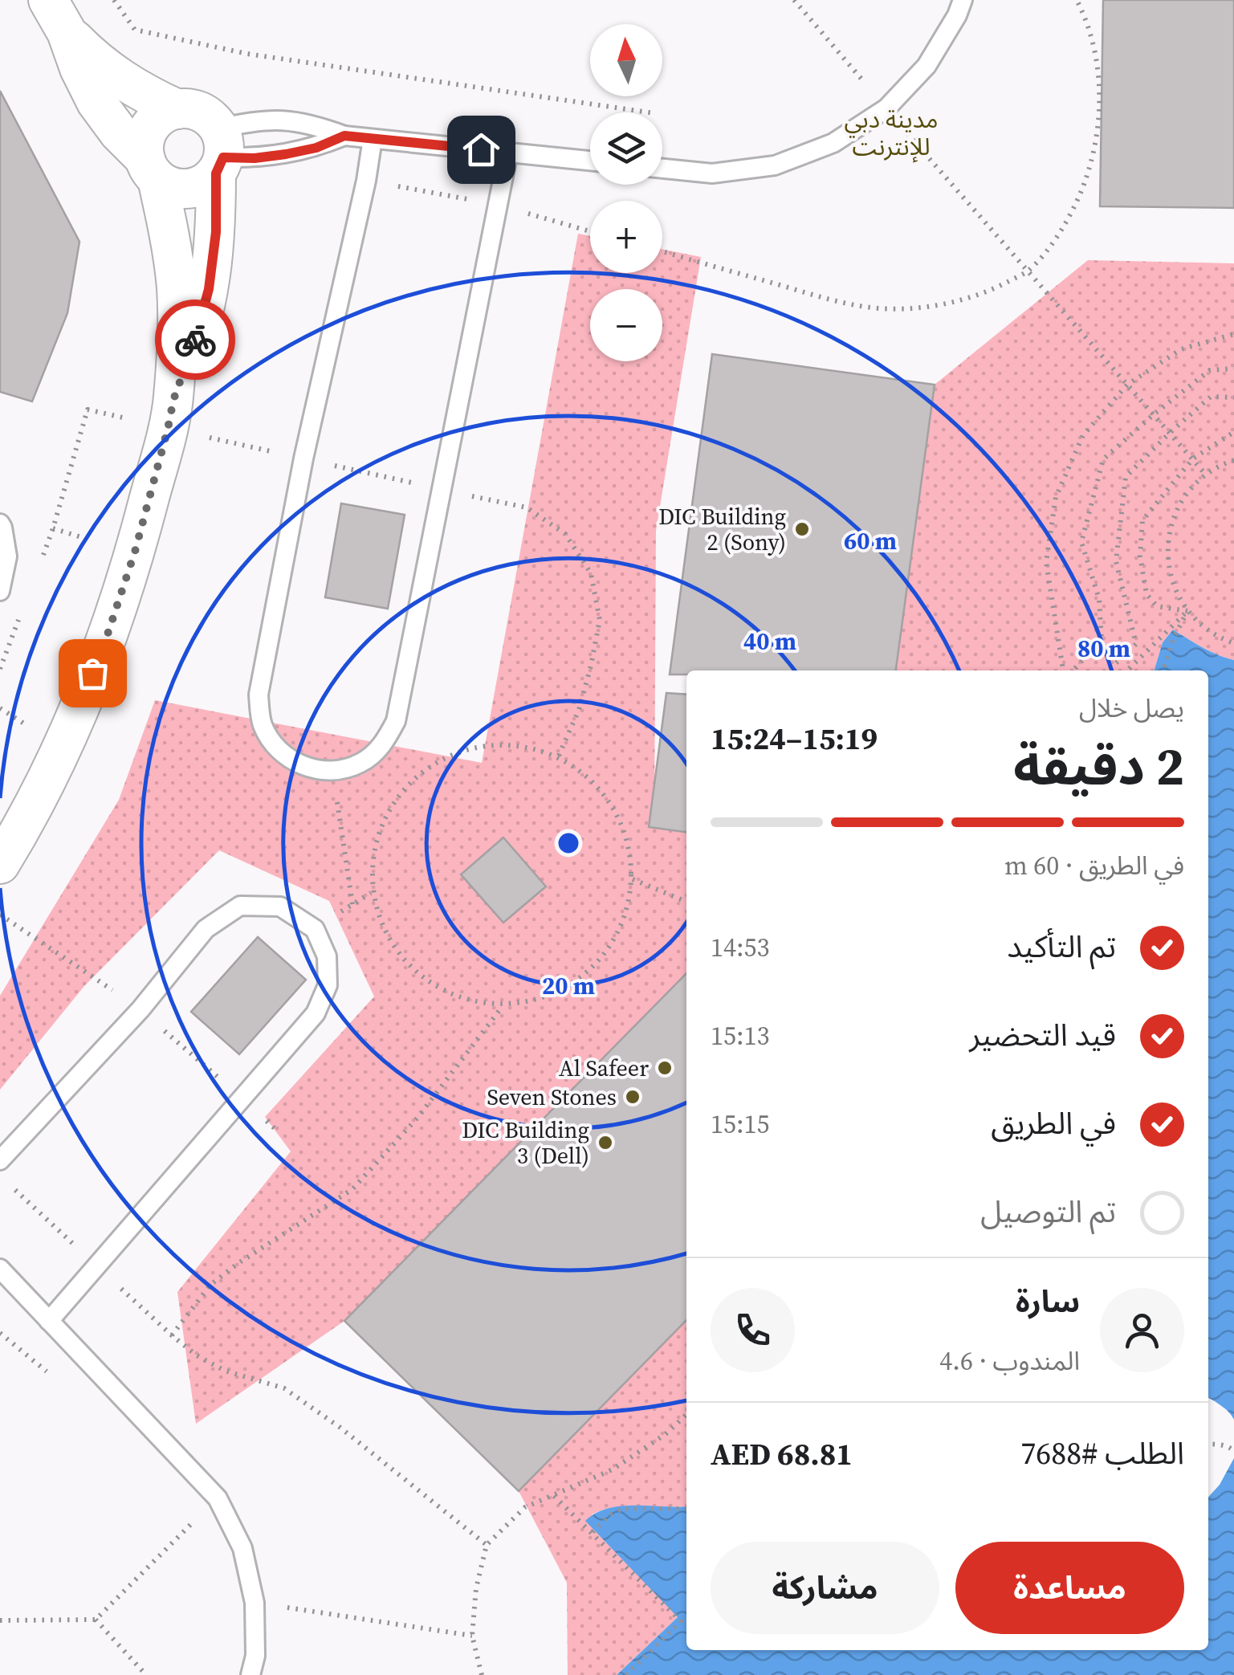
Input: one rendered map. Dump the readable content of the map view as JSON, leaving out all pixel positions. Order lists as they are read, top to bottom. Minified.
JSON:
{"districts":["مدينة دبي للإنترنت"],"places":["DIC Building 2 (Sony)","Al Safeer","Seven Stones","DIC Building 3 (Dell)"],"north":"top","page":{"map_buttons":["+","−"],"heading":["2 دقيقة","يصل خلال","15:19–15:24"],"panel":["سارة","المندوب · 4.6","الطلب #7688","AED 68.81"],"bar":"في الطريق · 60 m","list":[["تم التأكيد","14:53"],["قيد التحضير","15:13"],["في الطريق","15:15"],"تم التوصيل"],"buttons":["مساعدة","مشاركة"]},"rings":["60 m","40 m","80 m","20 m"]}
